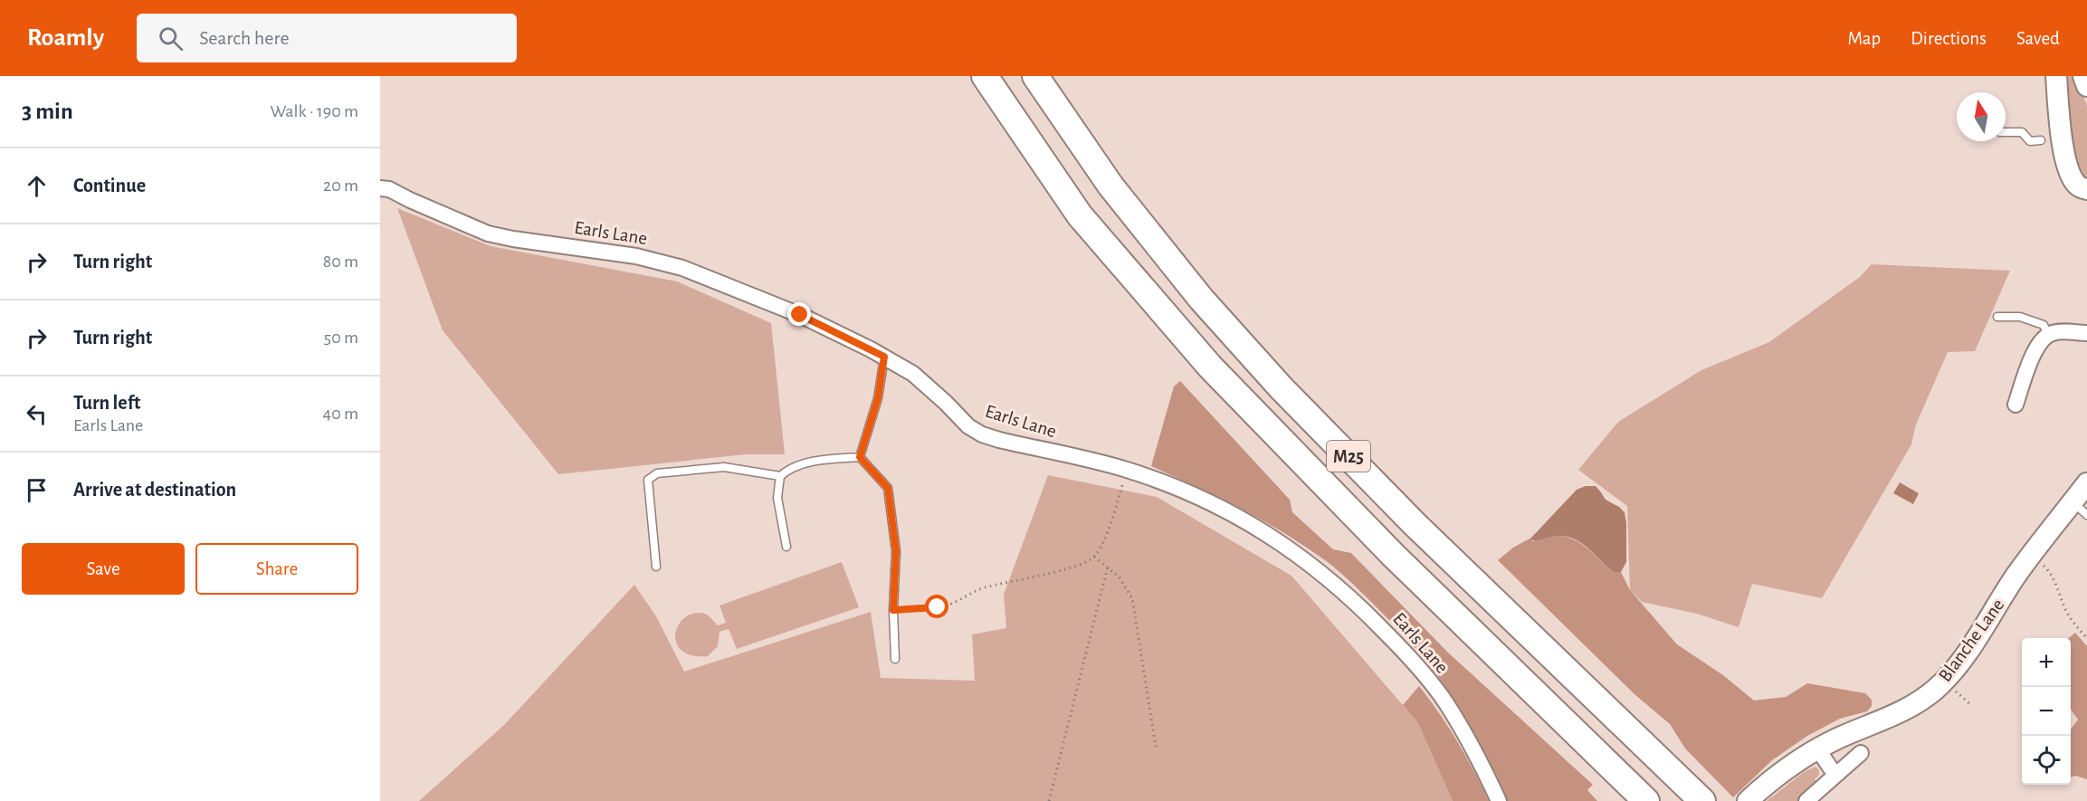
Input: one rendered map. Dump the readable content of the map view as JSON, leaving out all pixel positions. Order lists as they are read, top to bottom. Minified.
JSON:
{"streets":{"highway":["M25"],"street":["Earls Lane","Blanche Lane"]},"north":"top","page":{"header":"Roamly","search":"Search here","nav":["Map","Directions","Saved"],"heading":["3 min","Walk · 190 m"],"list":[["Continue","20 m"],["Turn right","80 m"],["Turn right","50 m"],["Turn left","Earls Lane","40 m"],"Arrive at destination"],"buttons":["Save","Share"],"map_buttons":["+","−"]}}
